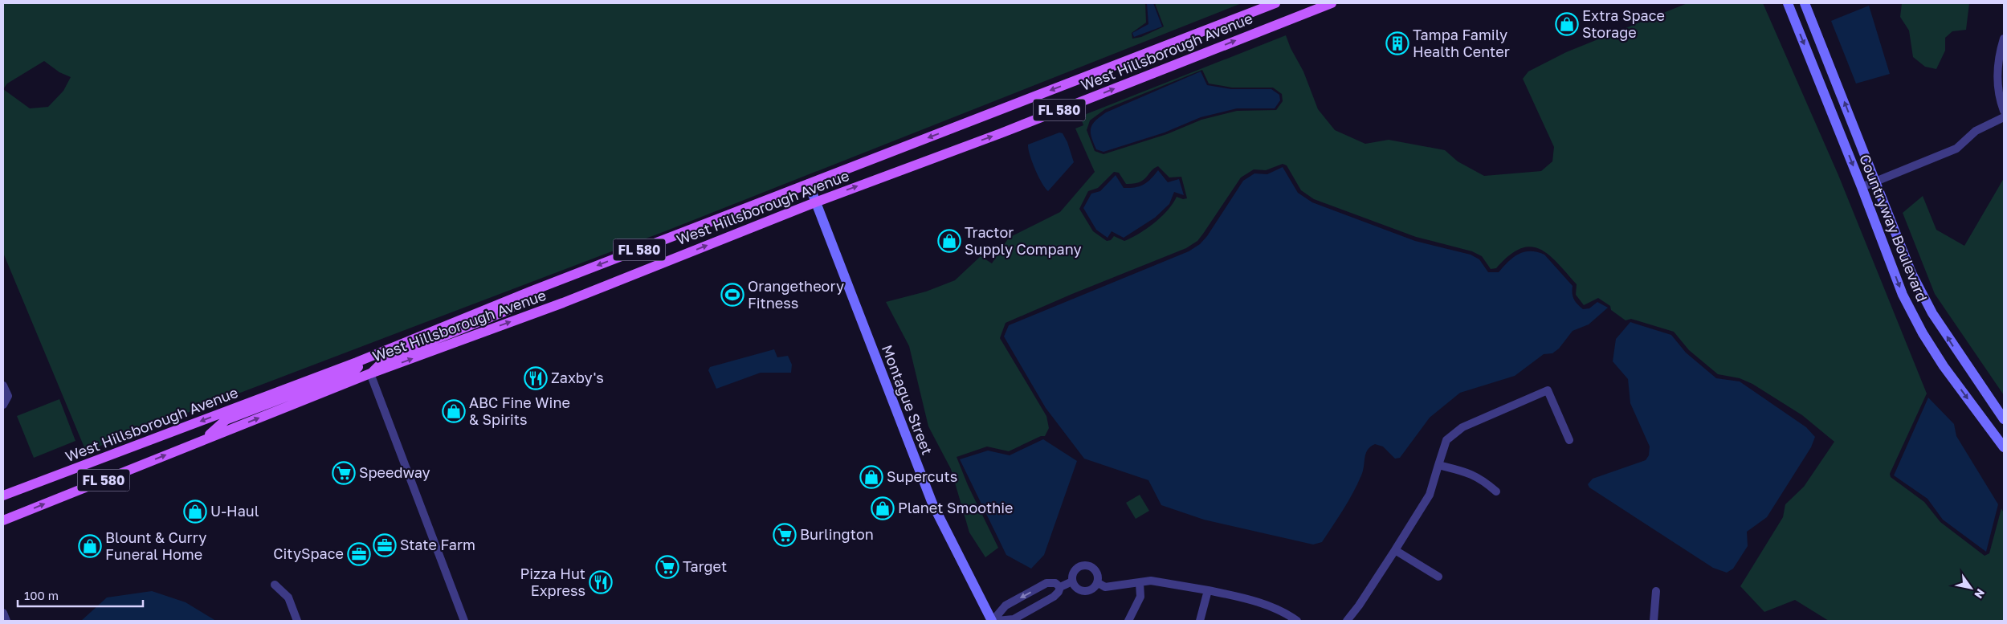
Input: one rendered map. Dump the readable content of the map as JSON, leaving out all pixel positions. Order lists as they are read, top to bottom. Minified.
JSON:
{"streets":{"main road":["West Hillsborough Avenue","FL 580"],"street":["Countryway Boulevard","Montague Street"]},"crossings":[["West Hillsborough Avenue","Montague Street"]],"places":{"shop":["Extra Space Storage","Tractor Supply Company","ABC Fine Wine & Spirits","Supercuts","Planet Smoothie","U-Haul","Blount & Curry Funeral Home"],"building":["Tampa Family Health Center"],"sports":["Orangetheory Fitness"],"restaurant":["Zaxby's","Pizza Hut Express"],"supermarket":["Speedway","Burlington","Target"],"office":["State Farm","CitySpace"]},"scale_bar":"100 m","north":"bottom right"}
